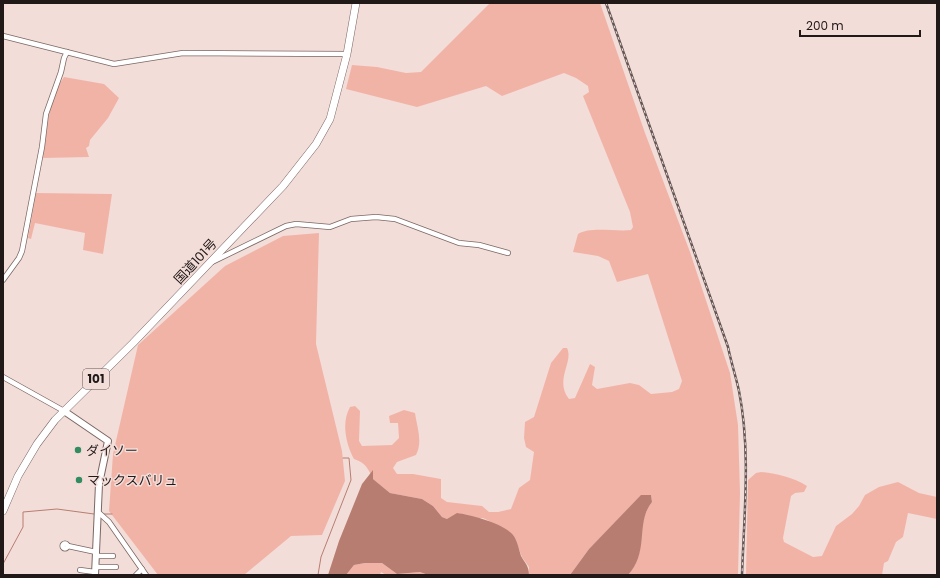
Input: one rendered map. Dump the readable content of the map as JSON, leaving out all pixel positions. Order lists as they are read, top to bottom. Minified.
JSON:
{"streets":{"highway":["国道101号","101"]},"places":["ダイソー","マックスバリュ"],"scale_bar":"200 m"}
